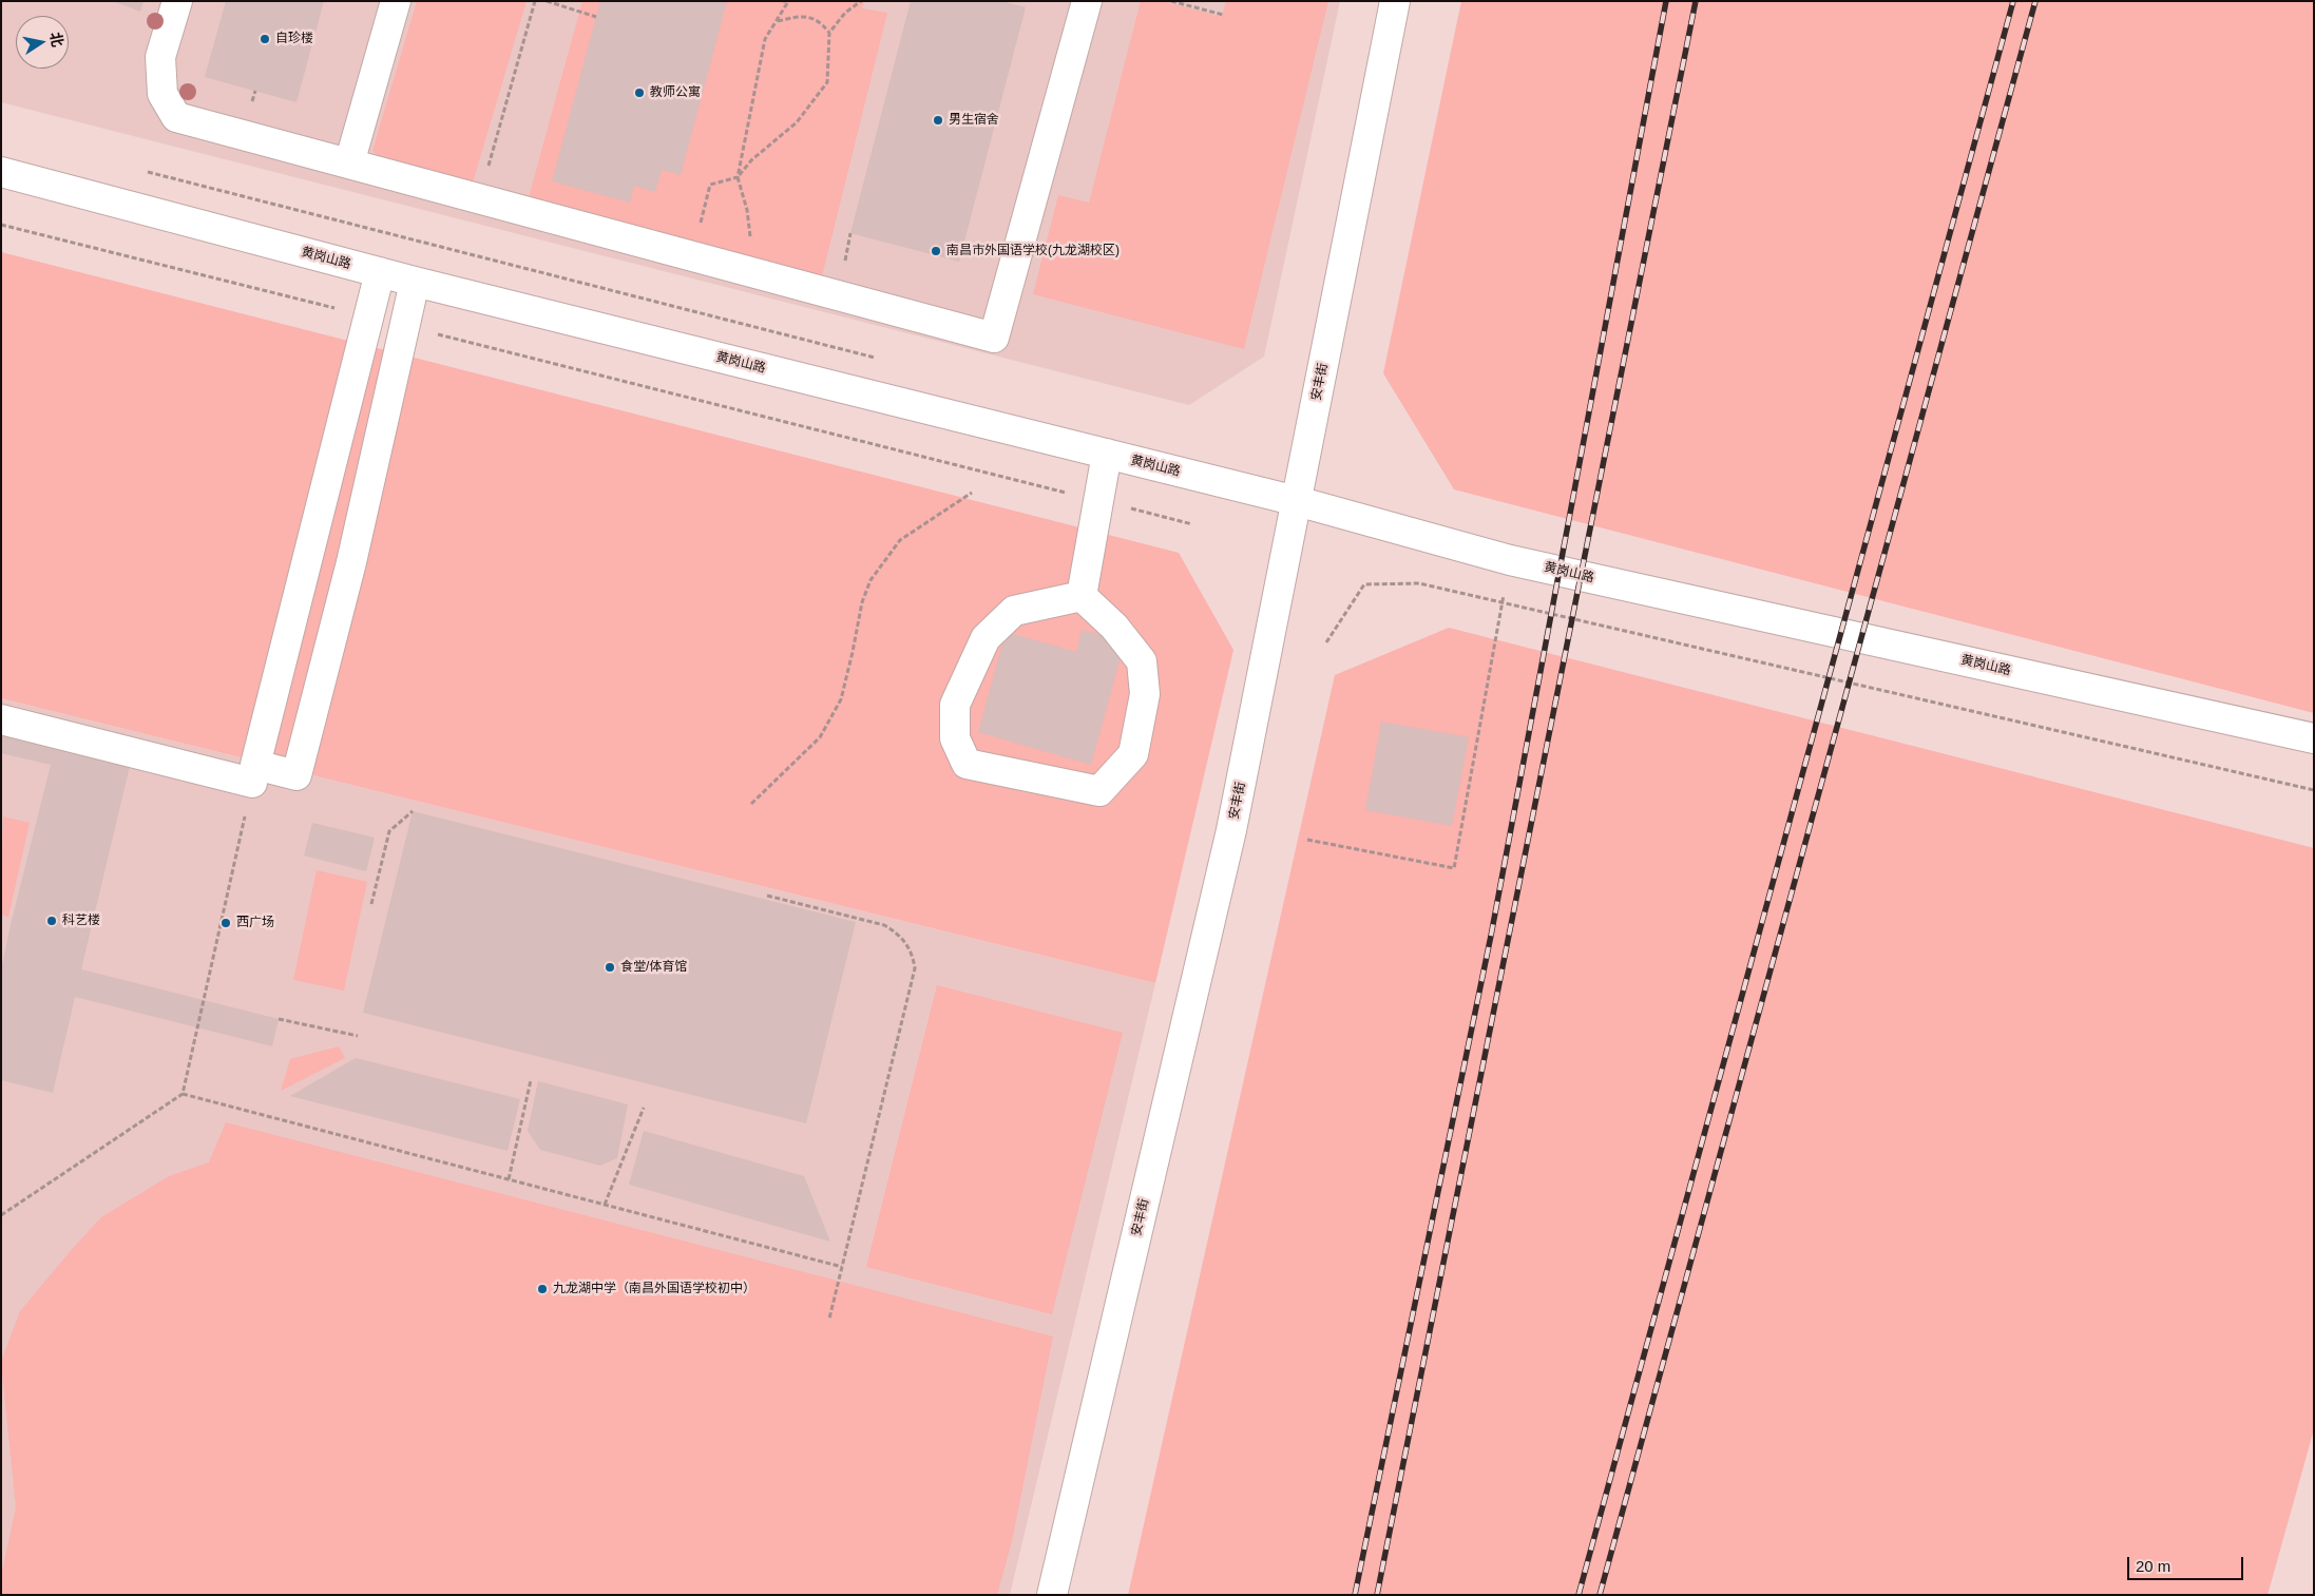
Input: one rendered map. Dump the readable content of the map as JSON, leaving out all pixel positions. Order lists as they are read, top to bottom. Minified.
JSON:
{"streets":{"street":["黄岗山路","安丰街"]},"crossings":[["黄岗山路","安丰街"]],"places":["自珍楼","教师公寓","男生宿舍","南昌市外国语学校(九龙湖校区)","科艺楼","西广场","食堂/体育馆","九龙湖中学（南昌外国语学校初中）"],"scale_bar":"20 m","north":"right"}
